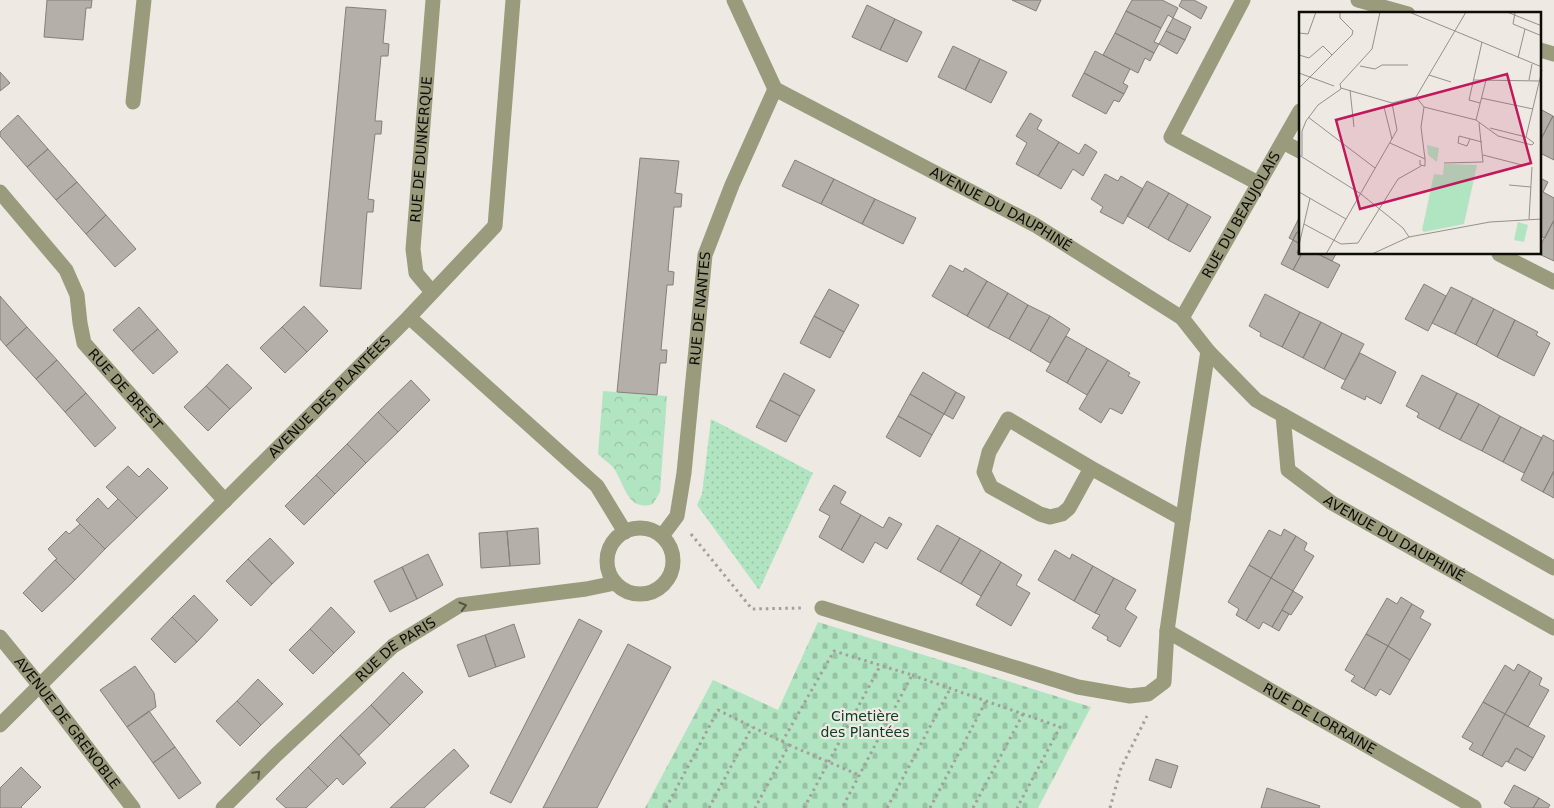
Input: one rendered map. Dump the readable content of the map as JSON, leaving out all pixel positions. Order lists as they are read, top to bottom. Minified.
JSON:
{"streets":{"street":["RUE DE DUNKERQUE","AVENUE DU DAUPHINÉ","RUE DU BEAUJOLAIS","RUE DE NANTES","RUE DE BREST","AVENUE DES PLANTÉES","RUE DE PARIS","RUE DE LORRAINE","AVENUE DE GRENOBLE"]},"crossings":[["RUE DE DUNKERQUE","AVENUE DES PLANTÉES"],["AVENUE DU DAUPHINÉ","RUE DU BEAUJOLAIS"],["AVENUE DU DAUPHINÉ","RUE DE NANTES"],["RUE DE NANTES","RUE DE PARIS"],["RUE DE BREST","AVENUE DES PLANTÉES"],["AVENUE DES PLANTÉES","AVENUE DE GRENOBLE"]],"one_way":["RUE DE PARIS"],"parks":["Cimetière des Plantées"]}
